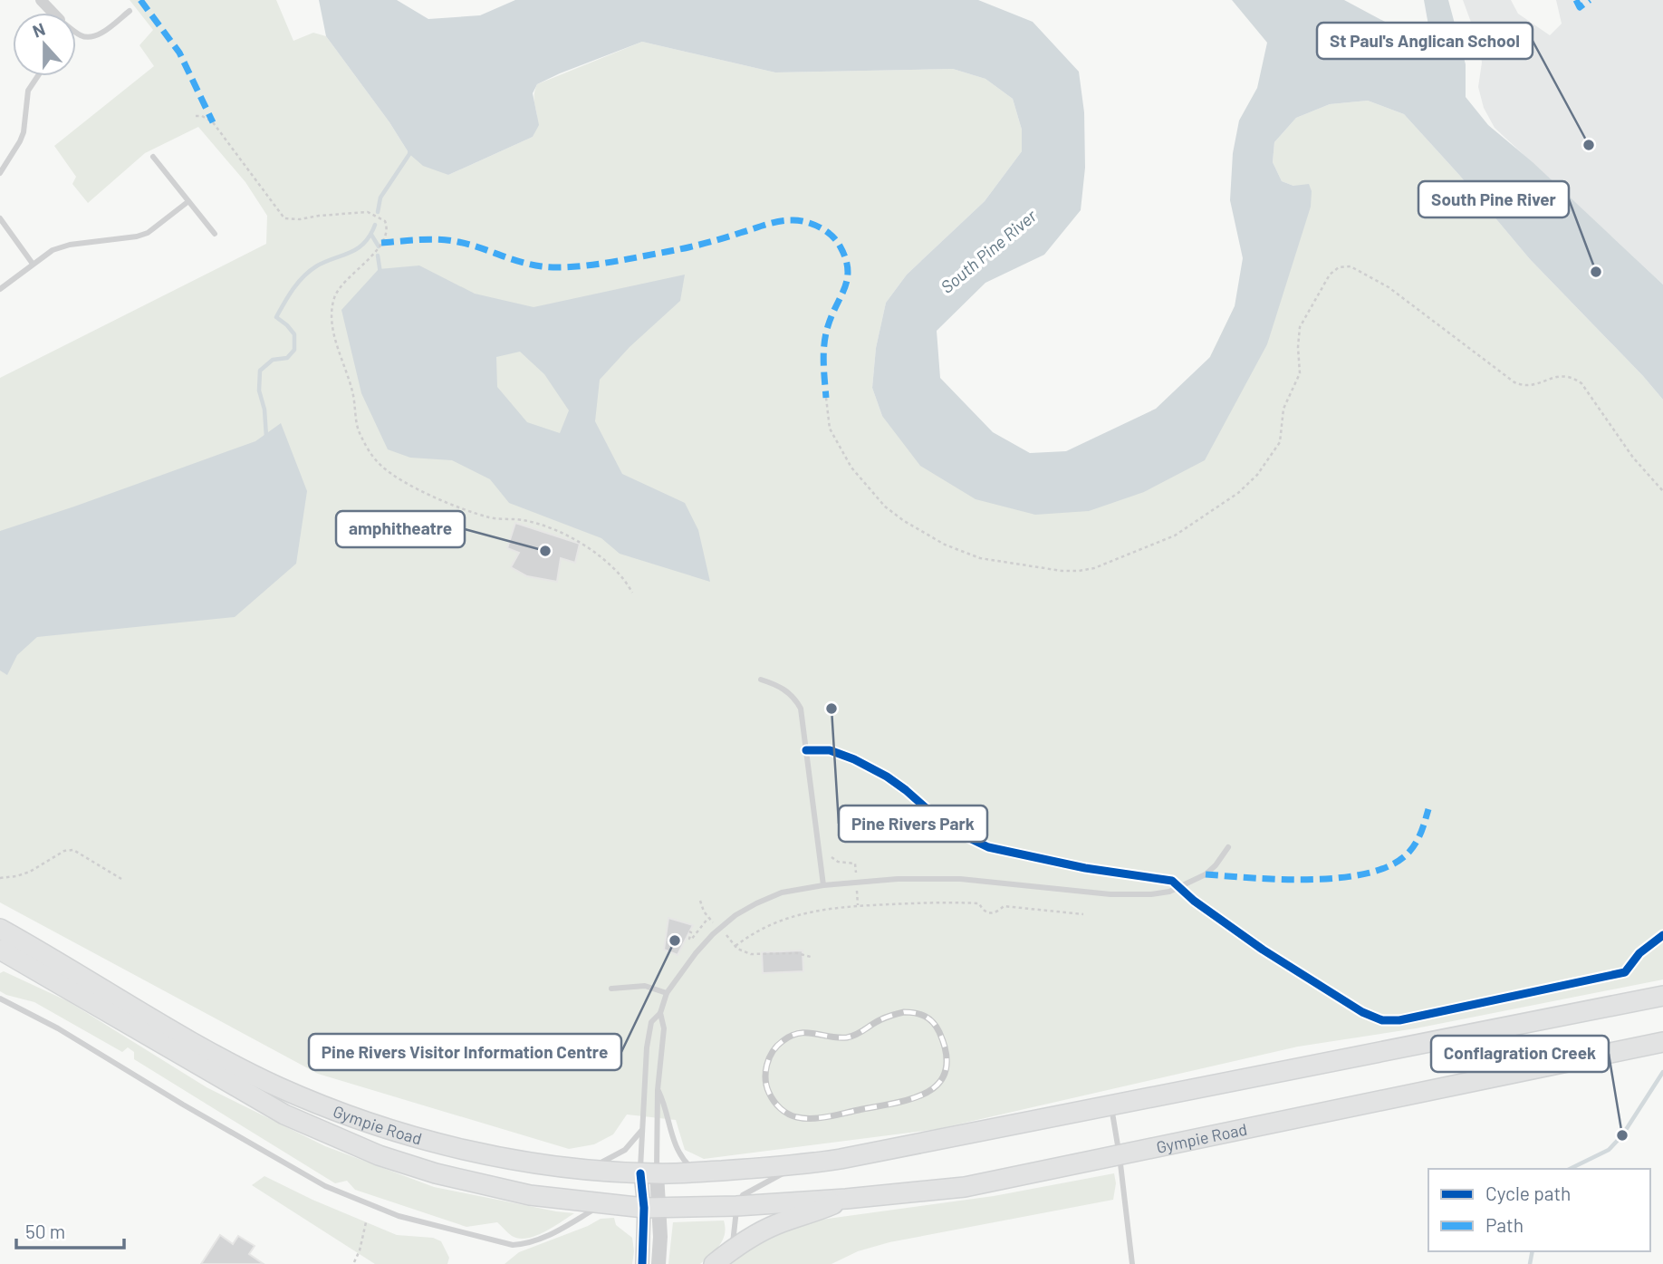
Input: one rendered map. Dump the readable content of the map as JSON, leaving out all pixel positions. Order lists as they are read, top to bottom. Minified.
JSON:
{"streets":{"highway":["Gympie Road"]},"water":["South Pine River"],"places":["St Paul's Anglican School","South Pine River","amphitheatre","Pine Rivers Park","Pine Rivers Visitor Information Centre","Conflagration Creek"],"legend":["Cycle path","Path"],"scale_bar":"50 m","north":"top"}
